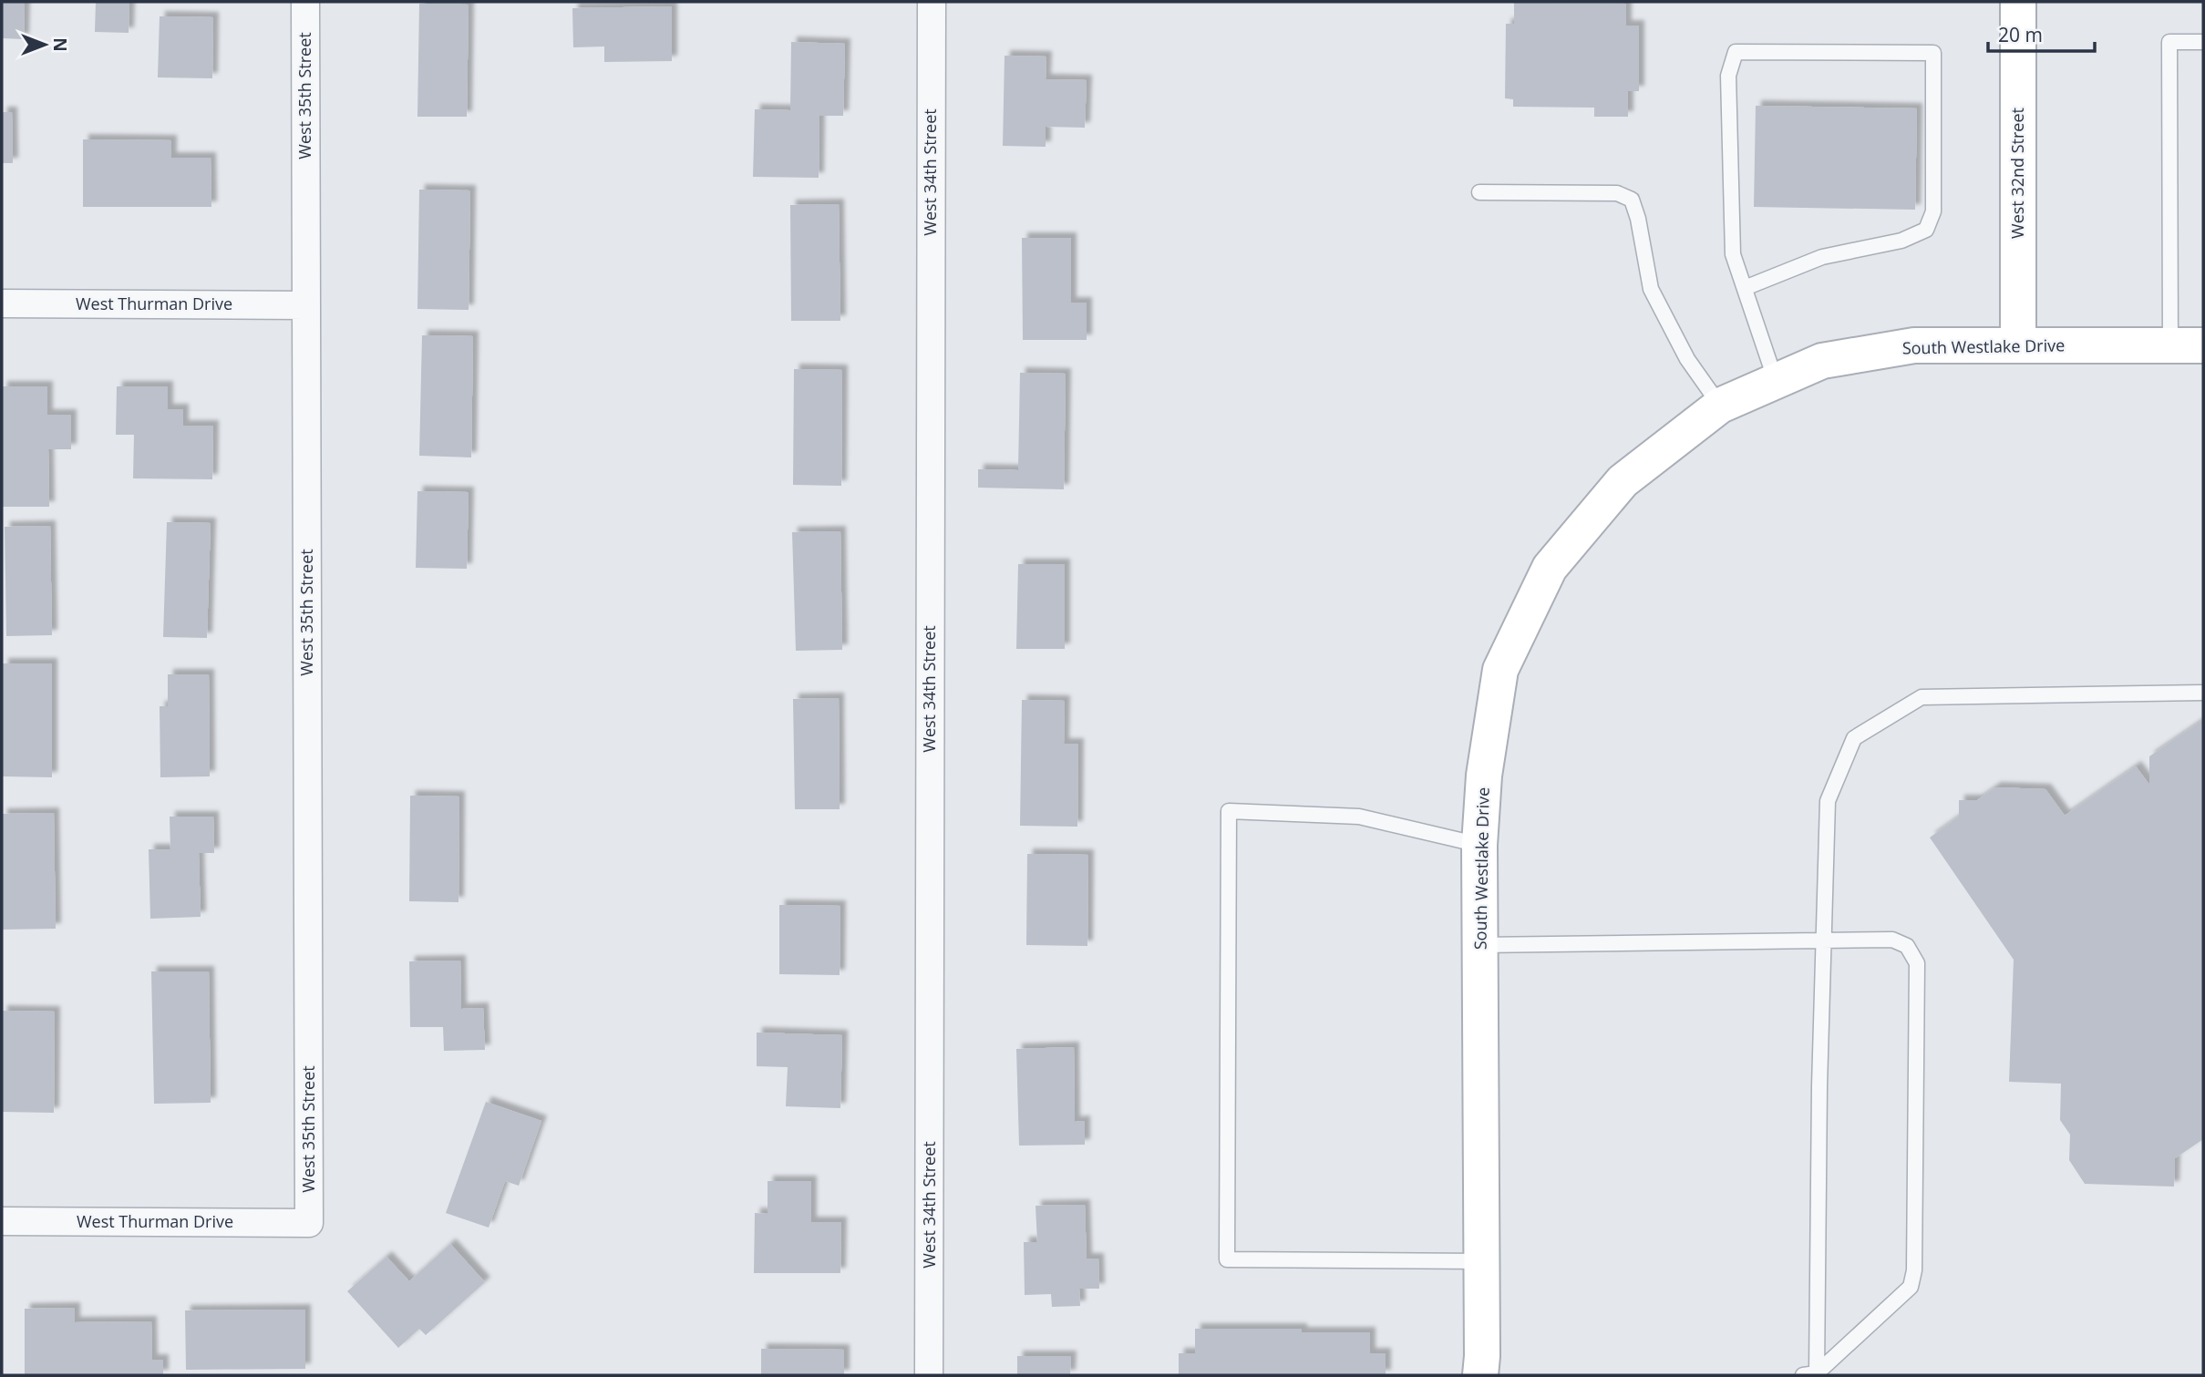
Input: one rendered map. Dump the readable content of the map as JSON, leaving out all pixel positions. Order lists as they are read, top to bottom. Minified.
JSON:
{"streets":{"street":["West 35th Street","West 34th Street","West 32nd Street","West Thurman Drive","South Westlake Drive"]},"crossings":[["West 35th Street","West Thurman Drive"],["West 32nd Street","South Westlake Drive"]],"scale_bar":"20 m","north":"right"}
